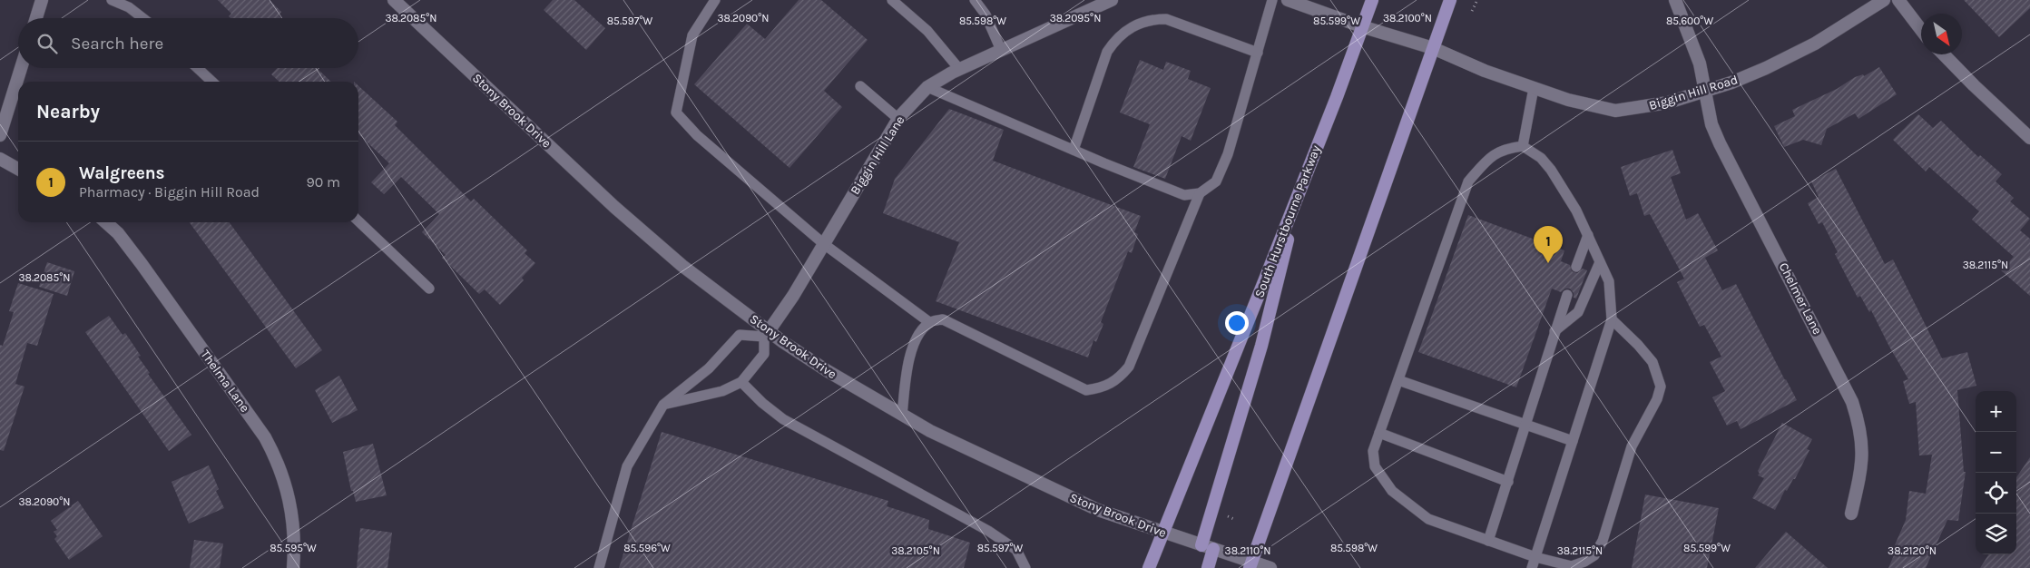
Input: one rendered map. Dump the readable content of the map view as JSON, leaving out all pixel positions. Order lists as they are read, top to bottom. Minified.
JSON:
{"streets":{"main road":["South Hurstbourne Parkway"],"street":["Biggin Hill Road","Stony Brook Drive","Biggin Hill Lane","Chelmer Lane","Thelma Lane"]},"crossings":[["Biggin Hill Road","South Hurstbourne Parkway"],["Biggin Hill Road","Chelmer Lane"],["Stony Brook Drive","Biggin Hill Lane"],["Stony Brook Drive","South Hurstbourne Parkway"]],"north":"bottom right","page":{"search":"Search here","heading":"Nearby","list":[{"mark":"1","name":"Walgreens","note":"Pharmacy · Biggin Hill Road","value":"90 m"}],"pins":"1","map_buttons":["+","−"]},"coordinates":["38.2095°N","38.2085°N","38.2090°N","38.2100°N","85.597°W","85.598°W","85.600°W","85.599°W","38.2115°N","85.595°W","85.596°W","38.2105°N","38.2110°N","38.2120°N"]}
